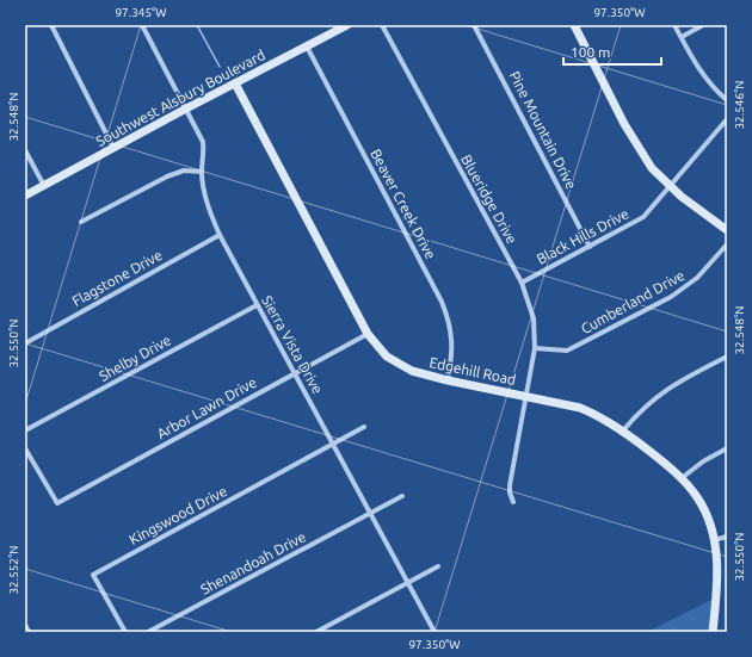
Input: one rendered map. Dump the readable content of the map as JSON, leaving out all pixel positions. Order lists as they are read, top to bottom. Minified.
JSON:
{"streets":{"street":["Southwest Alsbury Boulevard","Pine Mountain Drive","Blueridge Drive","Beaver Creek Drive","Black Hills Drive","Flagstone Drive","Cumberland Drive","Sierra Vista Drive","Shelby Drive","Edgehill Road","Arbor Lawn Drive","Kingswood Drive","Shenandoah Drive"]},"crossings":[["Southwest Alsbury Boulevard","Beaver Creek Drive"],["Southwest Alsbury Boulevard","Sierra Vista Drive"],["Southwest Alsbury Boulevard","Edgehill Road"],["Pine Mountain Drive","Black Hills Drive"],["Blueridge Drive","Black Hills Drive"],["Blueridge Drive","Cumberland Drive"],["Blueridge Drive","Edgehill Road"],["Beaver Creek Drive","Edgehill Road"],["Flagstone Drive","Sierra Vista Drive"],["Sierra Vista Drive","Shelby Drive"],["Sierra Vista Drive","Arbor Lawn Drive"],["Sierra Vista Drive","Kingswood Drive"],["Sierra Vista Drive","Shenandoah Drive"],["Edgehill Road","Arbor Lawn Drive"]],"scale_bar":"100 m","coordinates":["97.345°W","97.350°W","32.546°N","32.548°N","32.550°N","32.552°N"]}
